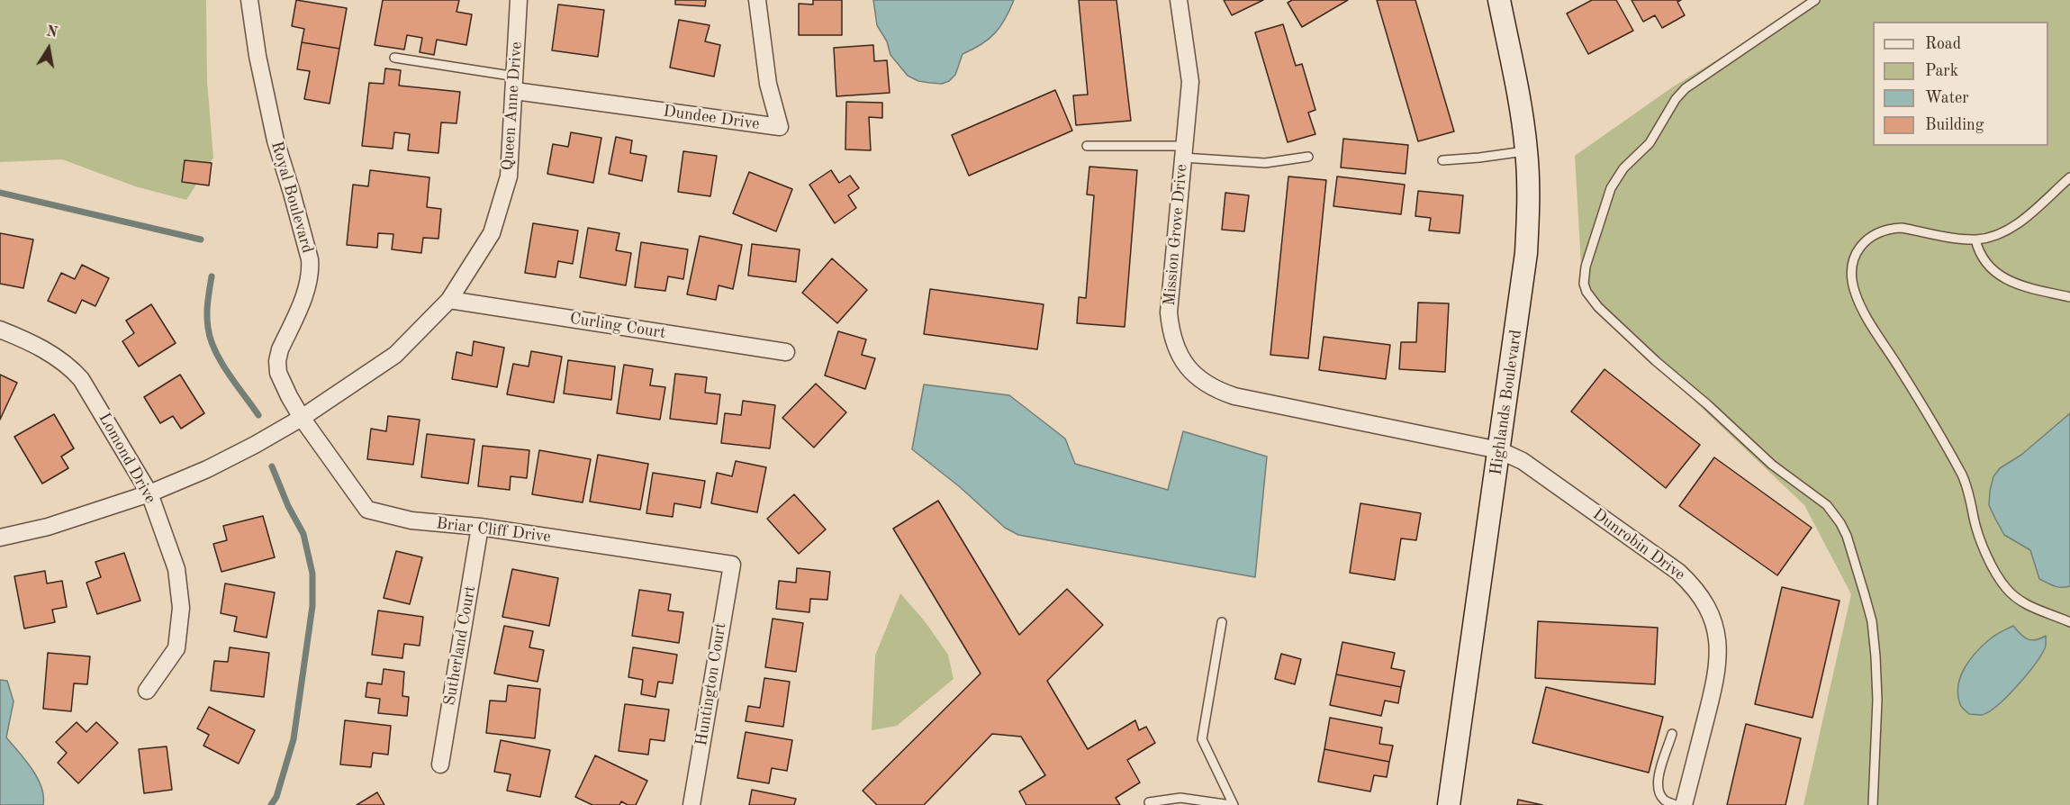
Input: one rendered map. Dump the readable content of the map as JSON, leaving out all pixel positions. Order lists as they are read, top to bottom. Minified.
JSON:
{"streets":{"street":["Queen Anne Drive","Dundee Drive","Royal Boulevard","Mission Grove Drive","Curling Court","Highlands Boulevard","Lomond Drive","Briar Cliff Drive","Dunrobin Drive","Sutherland Court","Huntington Court"]},"crossings":[["Queen Anne Drive","Dundee Drive"],["Queen Anne Drive","Royal Boulevard"],["Queen Anne Drive","Curling Court"],["Queen Anne Drive","Lomond Drive"],["Queen Anne Drive","Briar Cliff Drive"],["Royal Boulevard","Briar Cliff Drive"],["Mission Grove Drive","Highlands Boulevard"],["Mission Grove Drive","Dunrobin Drive"],["Highlands Boulevard","Dunrobin Drive"],["Briar Cliff Drive","Sutherland Court"],["Briar Cliff Drive","Huntington Court"]],"legend":["Road","Park","Water","Building"],"north":"top"}
